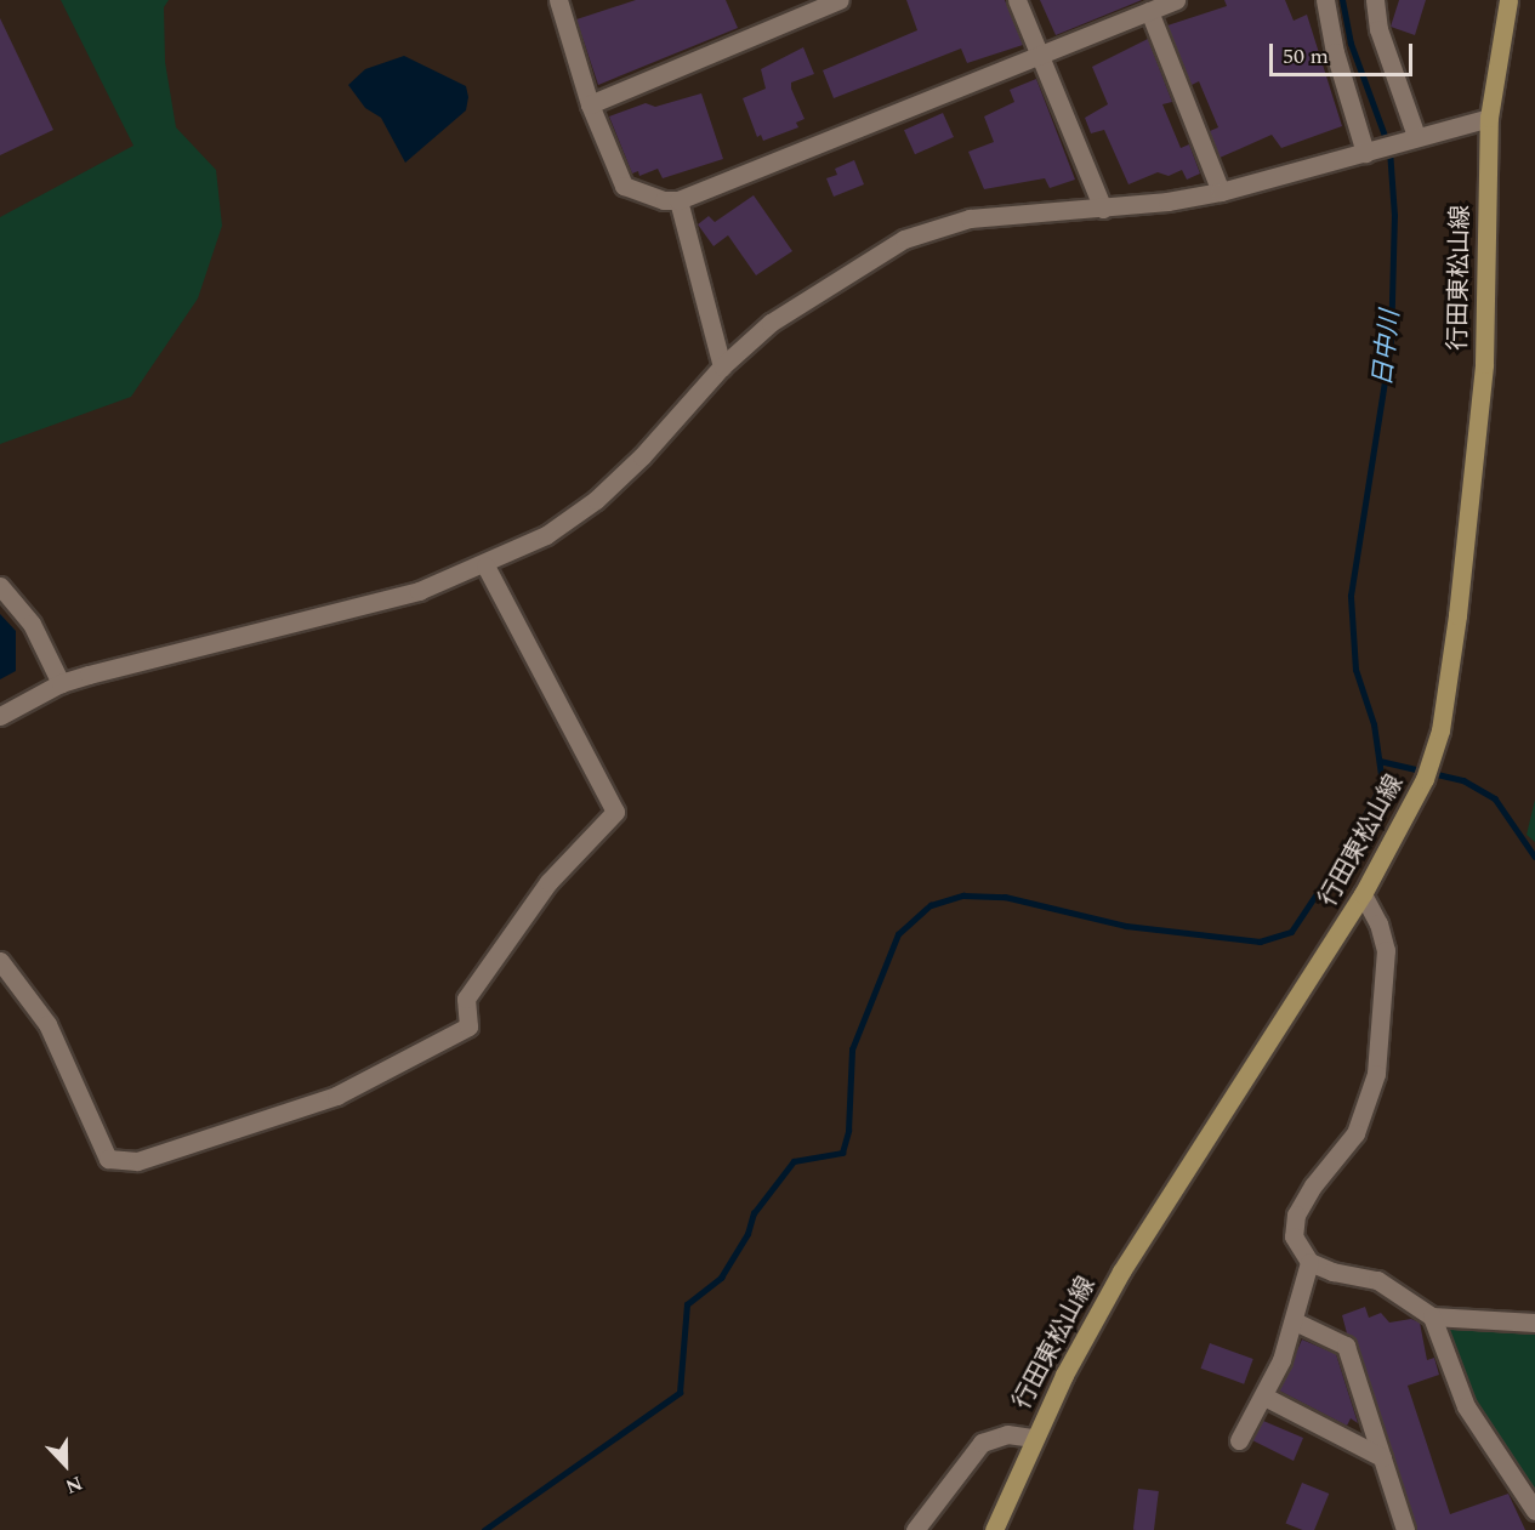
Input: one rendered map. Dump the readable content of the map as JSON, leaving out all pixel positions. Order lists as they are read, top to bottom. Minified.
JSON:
{"streets":{"main road":["行田東松山線"]},"water":["日中川"],"scale_bar":"50 m","north":"bottom"}
